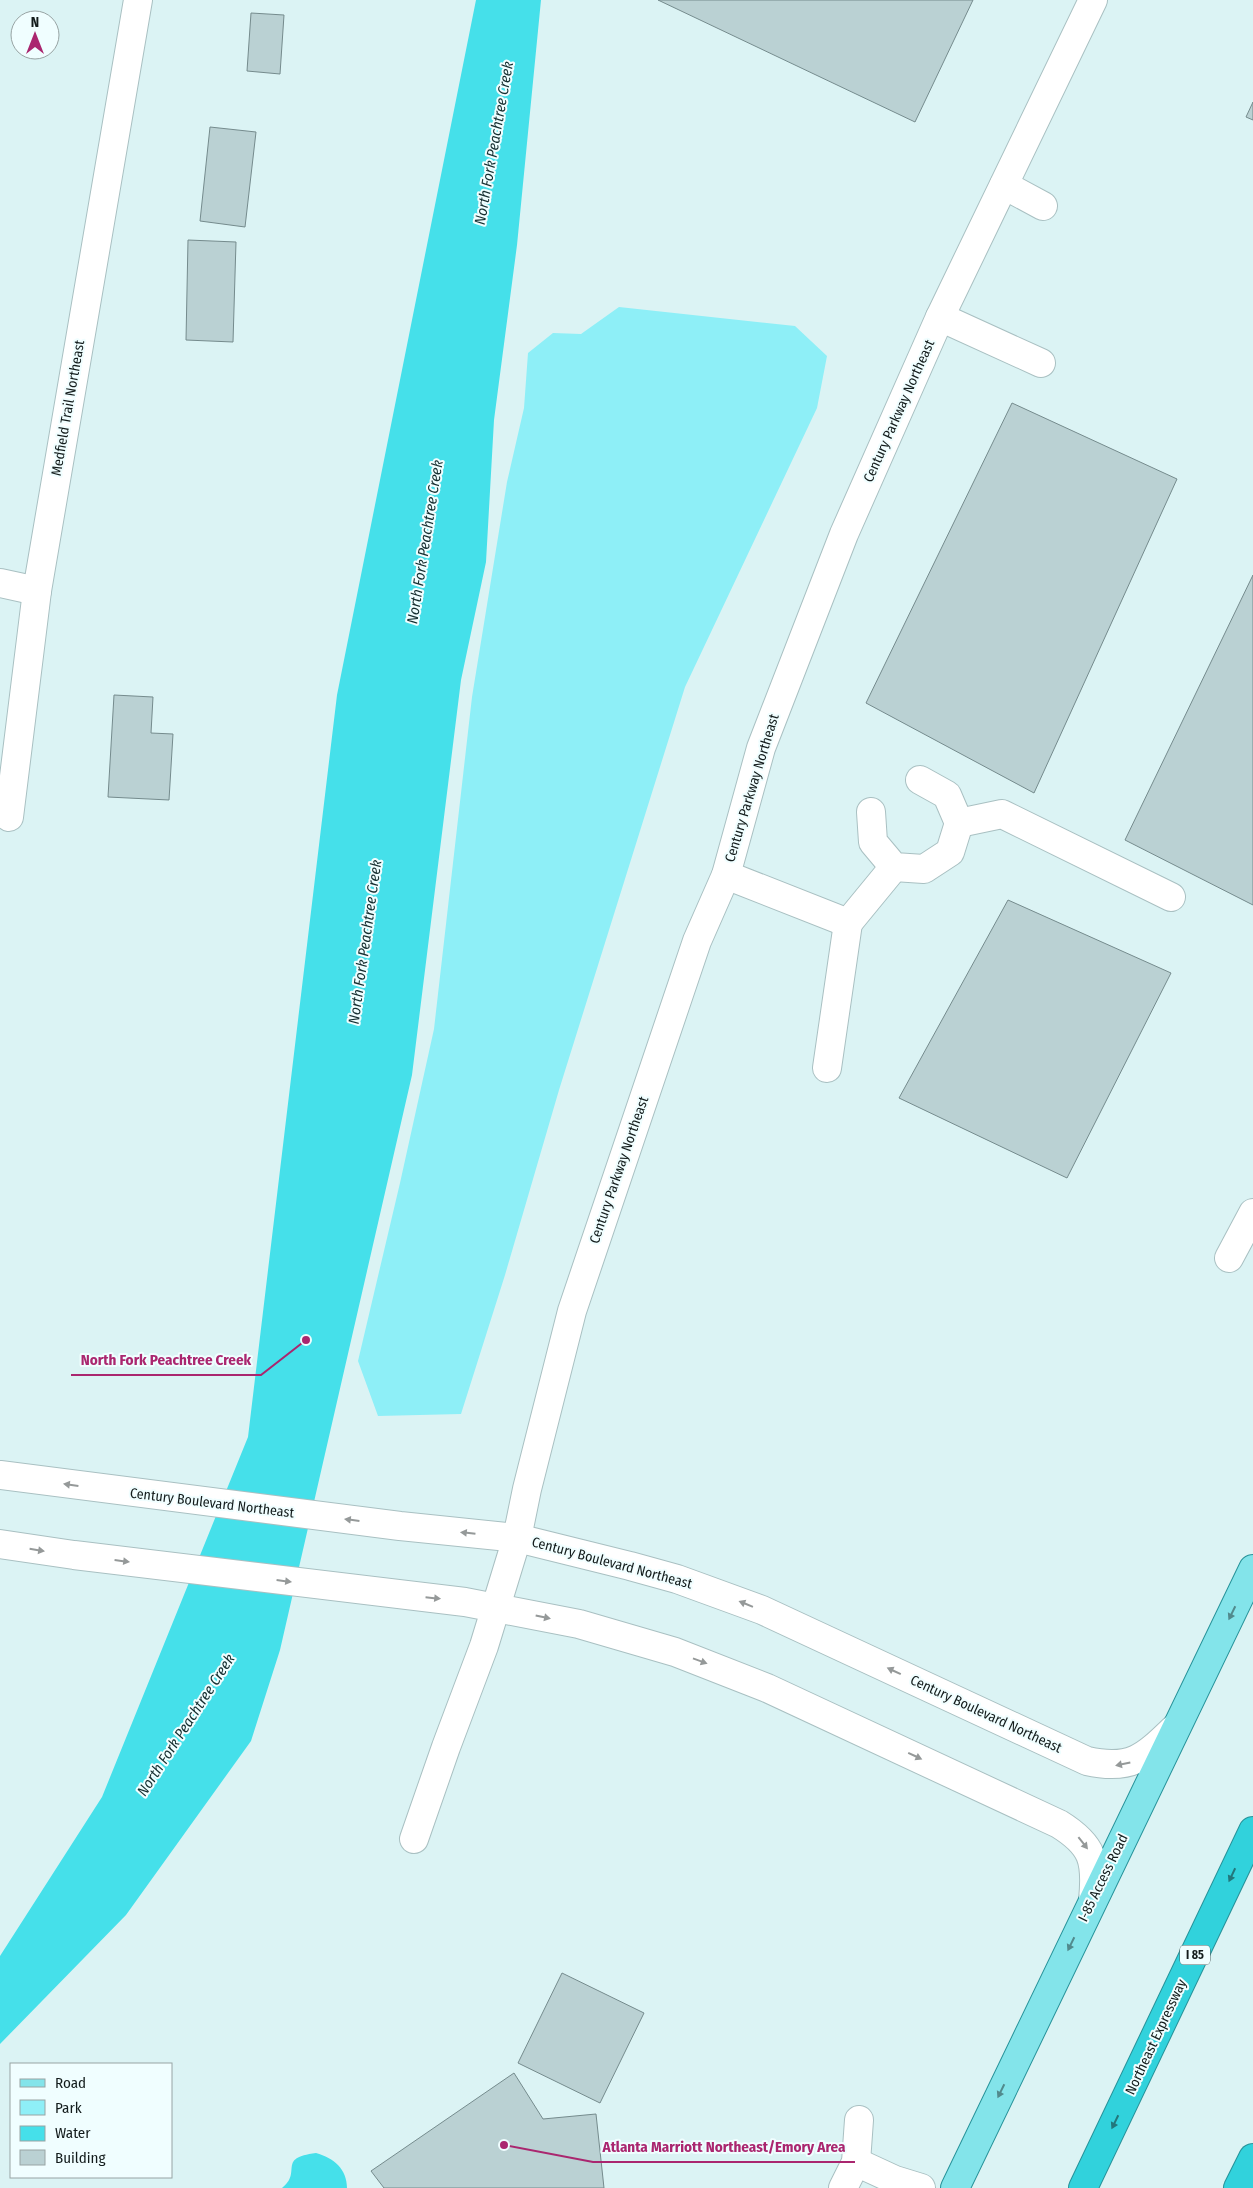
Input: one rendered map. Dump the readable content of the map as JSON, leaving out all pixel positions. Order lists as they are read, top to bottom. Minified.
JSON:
{"streets":{"highway":["I 85","Northeast Expressway"],"main road":["I-85 Access Road"],"street":["Medfield Trail Northeast","Century Parkway Northeast","Century Boulevard Northeast"]},"crossings":[["Century Parkway Northeast","Century Boulevard Northeast"],["Century Boulevard Northeast","I-85 Access Road"]],"one_way":["I-85 Access Road","Northeast Expressway"],"water":["North Fork Peachtree Creek"],"places":["North Fork Peachtree Creek","Atlanta Marriott Northeast/Emory Area"],"legend":["Road","Park","Water","Building"],"north":"top"}
